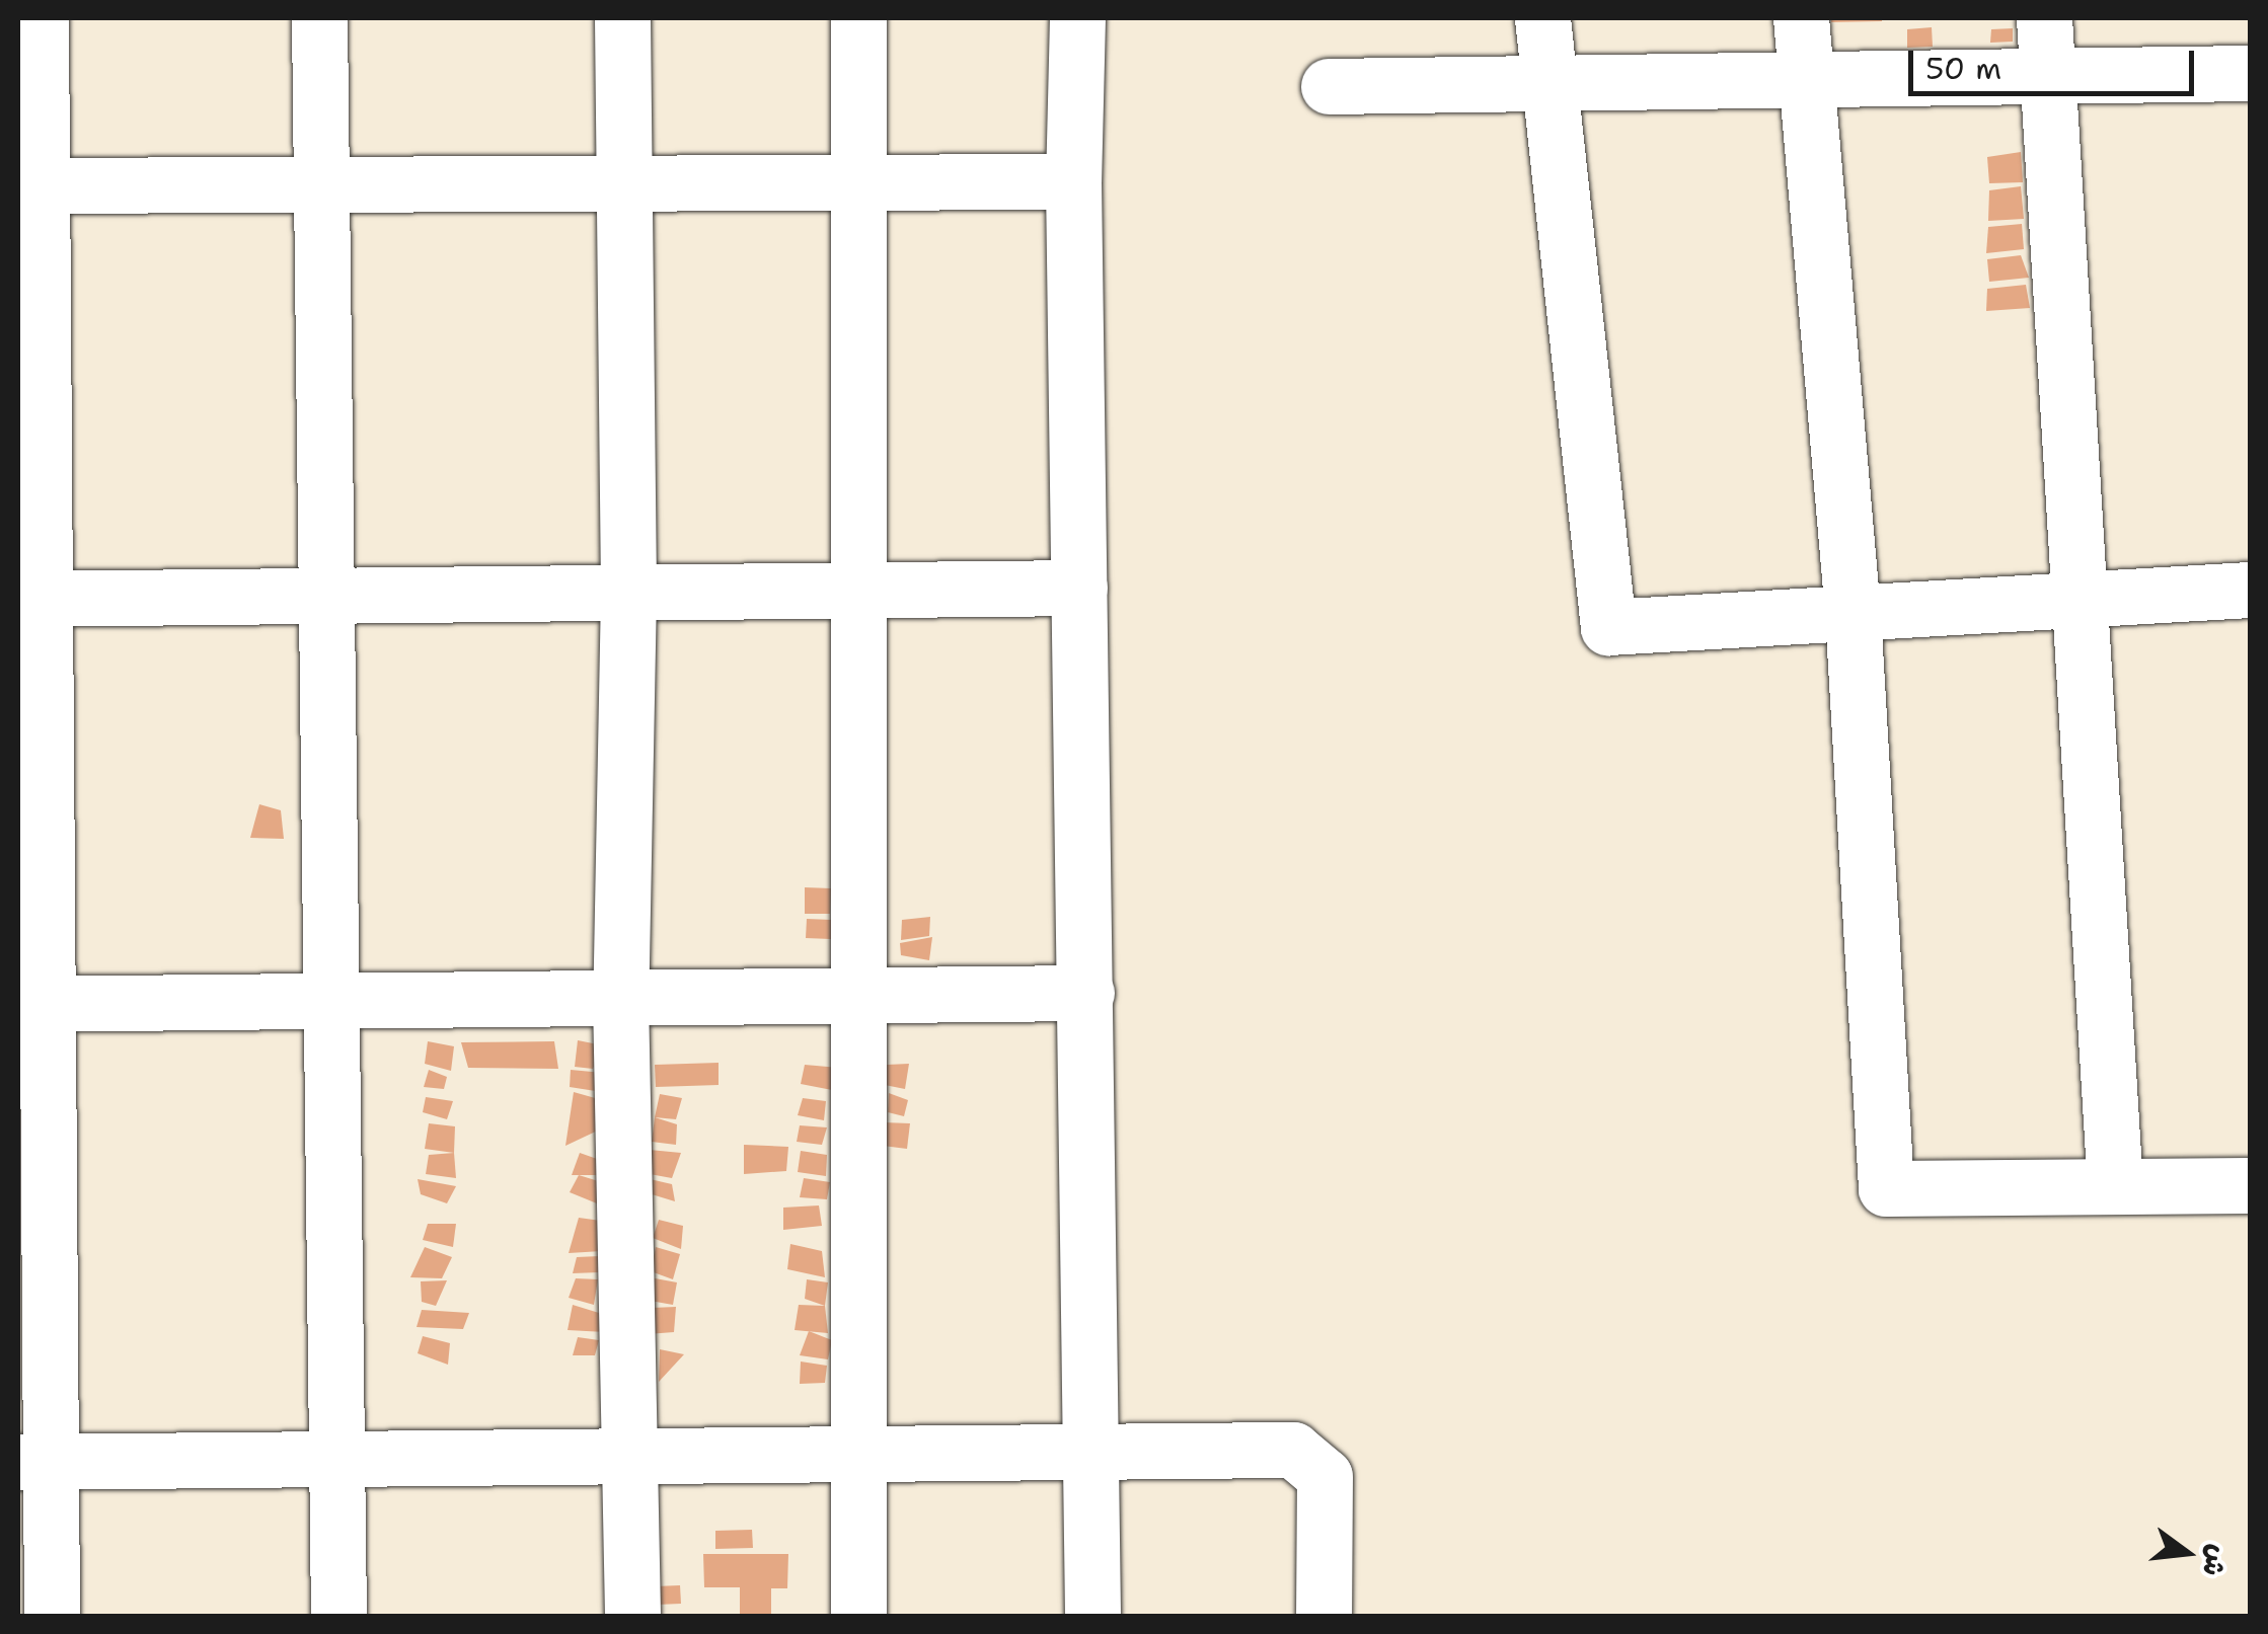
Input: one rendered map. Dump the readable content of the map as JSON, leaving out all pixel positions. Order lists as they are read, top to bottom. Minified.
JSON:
{"scale_bar":"50 m","north":"right"}
